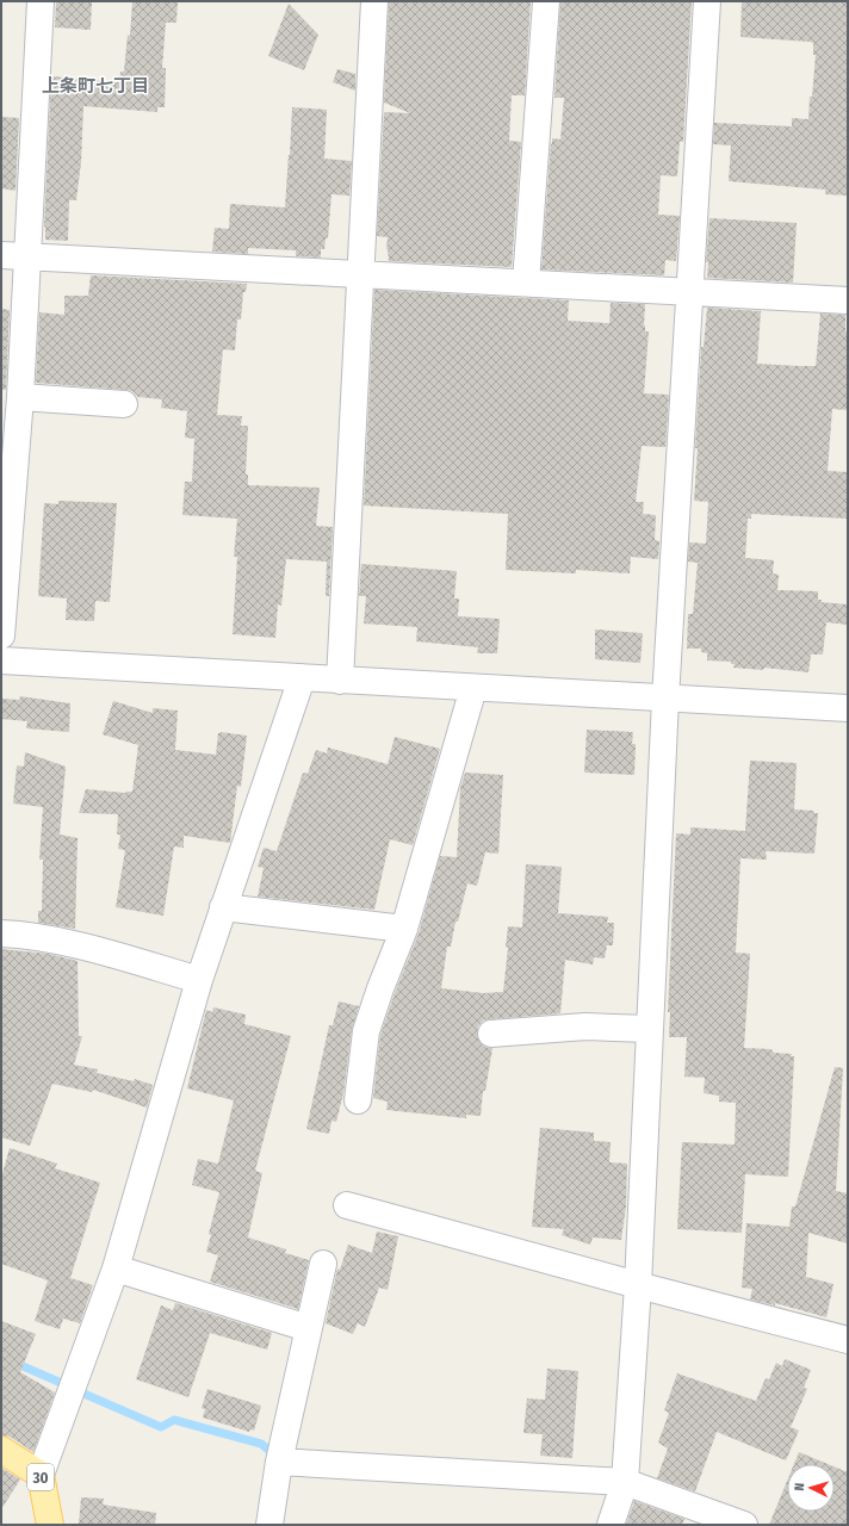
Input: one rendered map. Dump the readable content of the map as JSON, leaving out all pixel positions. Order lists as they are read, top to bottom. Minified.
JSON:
{"streets":{"main road":["30"]},"districts":["上条町七丁目"],"north":"left"}
